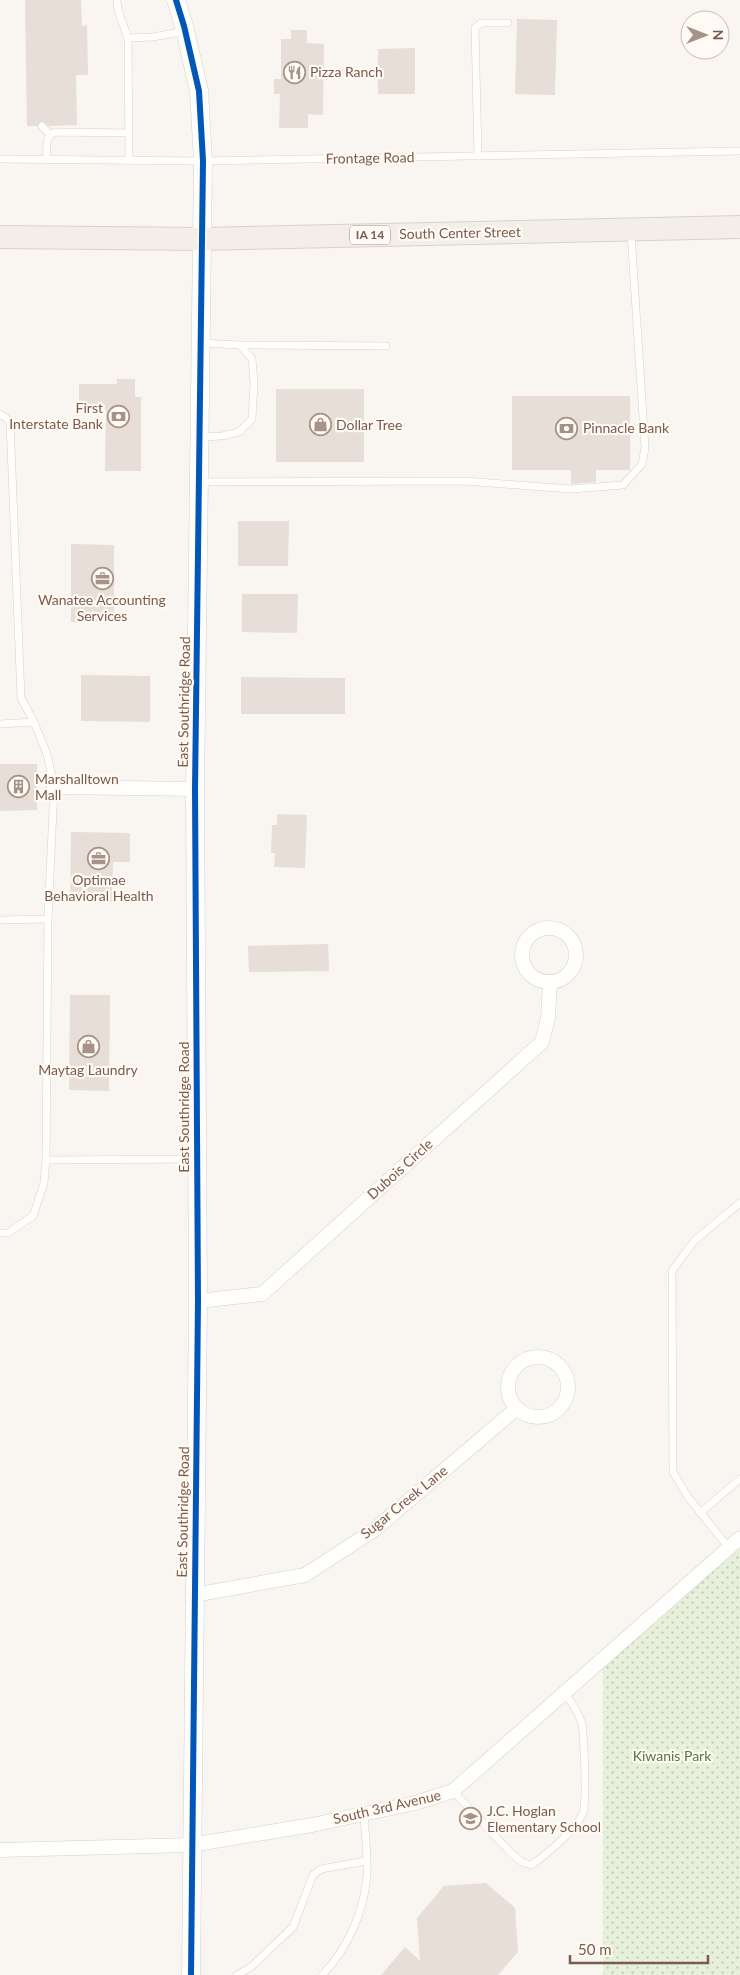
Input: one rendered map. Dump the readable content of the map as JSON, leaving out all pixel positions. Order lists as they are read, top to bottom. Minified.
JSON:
{"streets":{"main road":["South Center Street","IA 14"],"street":["East Southridge Road","Dubois Circle","Sugar Creek Lane","South 3rd Avenue"],"lane":["Frontage Road"]},"crossings":[["Frontage Road","East Southridge Road"],["South Center Street","East Southridge Road"],["East Southridge Road","Dubois Circle"],["East Southridge Road","Sugar Creek Lane"],["East Southridge Road","South 3rd Avenue"]],"parks":["Kiwanis Park"],"places":{"restaurant":["Pizza Ranch"],"bank":["First Interstate Bank","Pinnacle Bank"],"shop":["Dollar Tree","Maytag Laundry"],"office":["Wanatee Accounting Services","Optimae Behavioral Health"],"building":["Marshalltown Mall"],"school or university":["J.C. Hoglan Elementary School"]},"scale_bar":"50 m","north":"right"}
